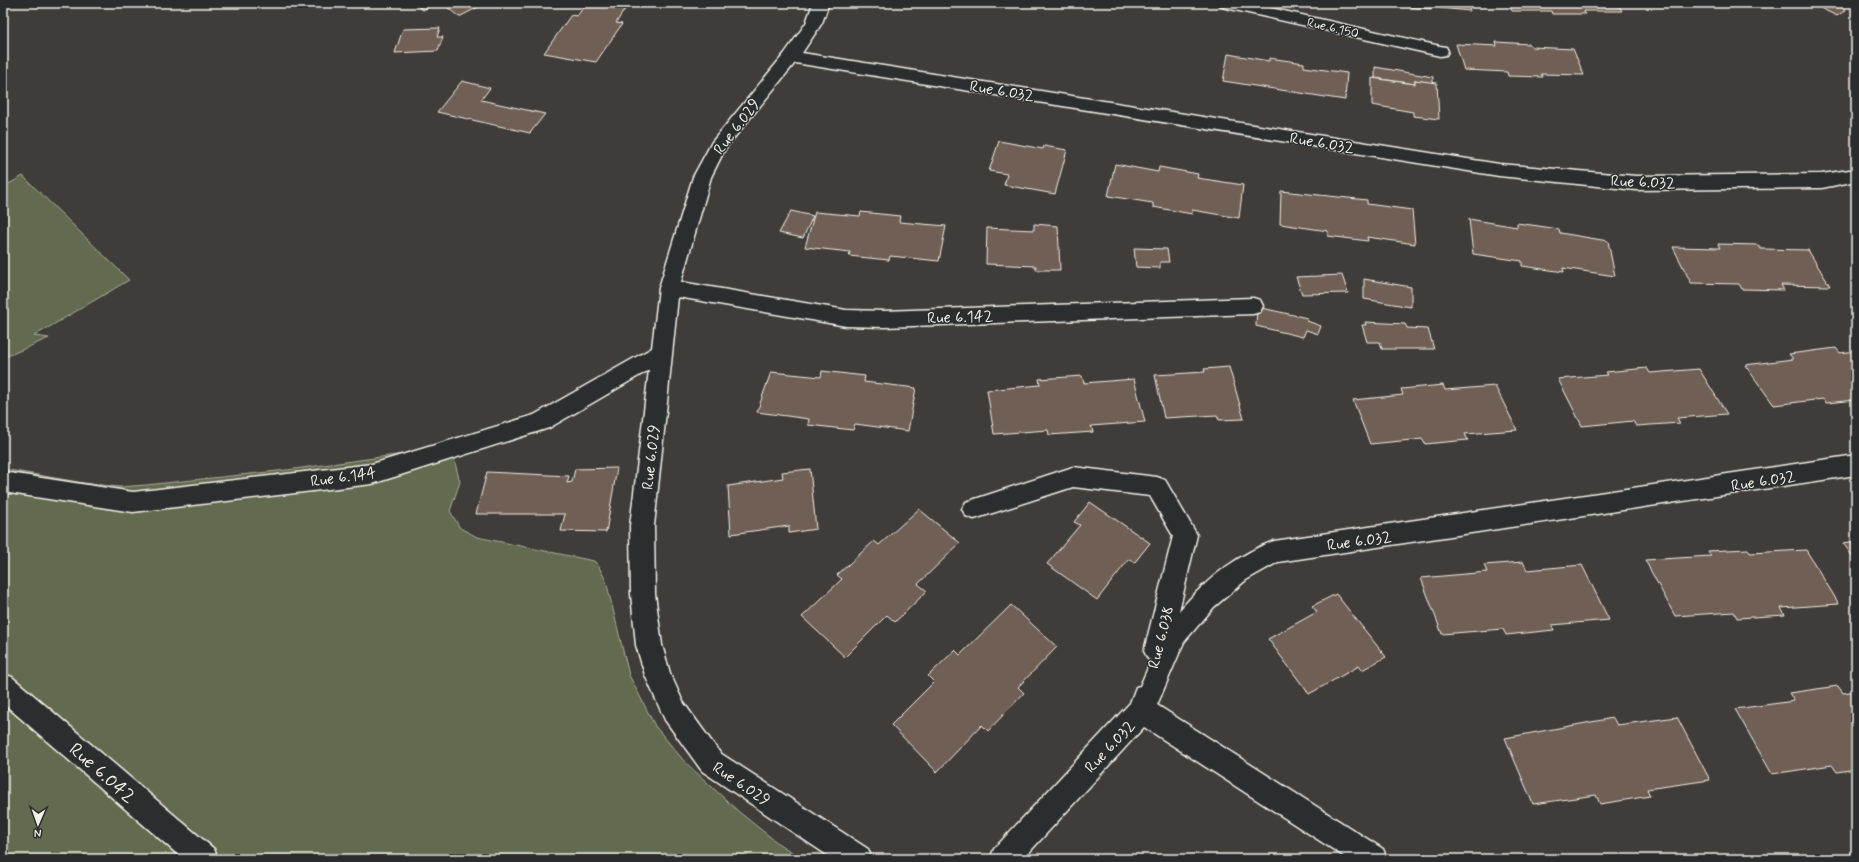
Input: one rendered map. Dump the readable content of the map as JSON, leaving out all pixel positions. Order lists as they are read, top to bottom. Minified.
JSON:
{"streets":{"street":["Rue 6.150","Rue 6.032","Rue 6.029","Rue 6.142","Rue 6.144","Rue 6.038","Rue 6.042"]},"crossings":[["Rue 6.032","Rue 6.029"],["Rue 6.032","Rue 6.038"],["Rue 6.029","Rue 6.142"],["Rue 6.029","Rue 6.144"]],"north":"bottom"}
